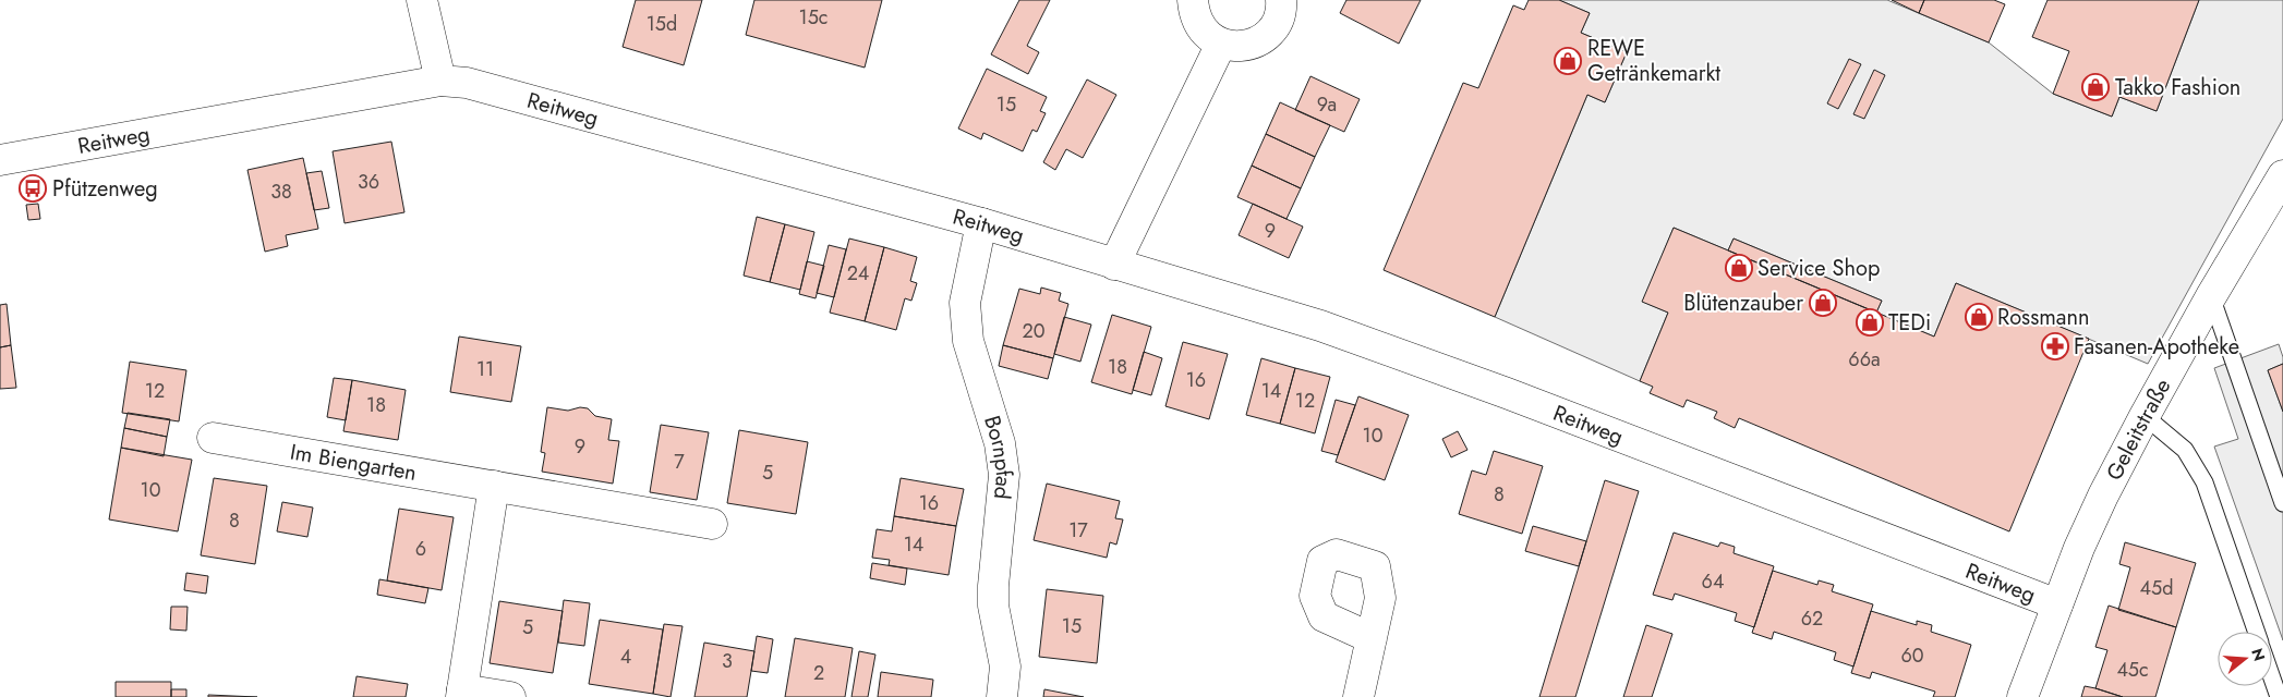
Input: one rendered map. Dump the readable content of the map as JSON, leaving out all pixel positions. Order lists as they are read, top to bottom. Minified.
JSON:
{"streets":{"street":["Reitweg","Geleitstraße","Bornpfad","Im Biengarten"]},"crossings":[["Reitweg","Geleitstraße"],["Reitweg","Bornpfad"]],"places":{"shop":["REWE Getränkemarkt","Takko Fashion","Service Shop","Blütenzauber","Rossmann","TEDi"],"bus stop":["Pfützenweg"],"pharmacy":["Fasanen-Apotheke"]},"house_numbers":["15c","15d","15","9a","36","38","9","24","20","66a","18","11","16","12","14","12","18","10","9","7","5","10","8","16","8","17","14","6","64","45d","62","15","5","60","4","3","45c","2"],"north":"right"}
